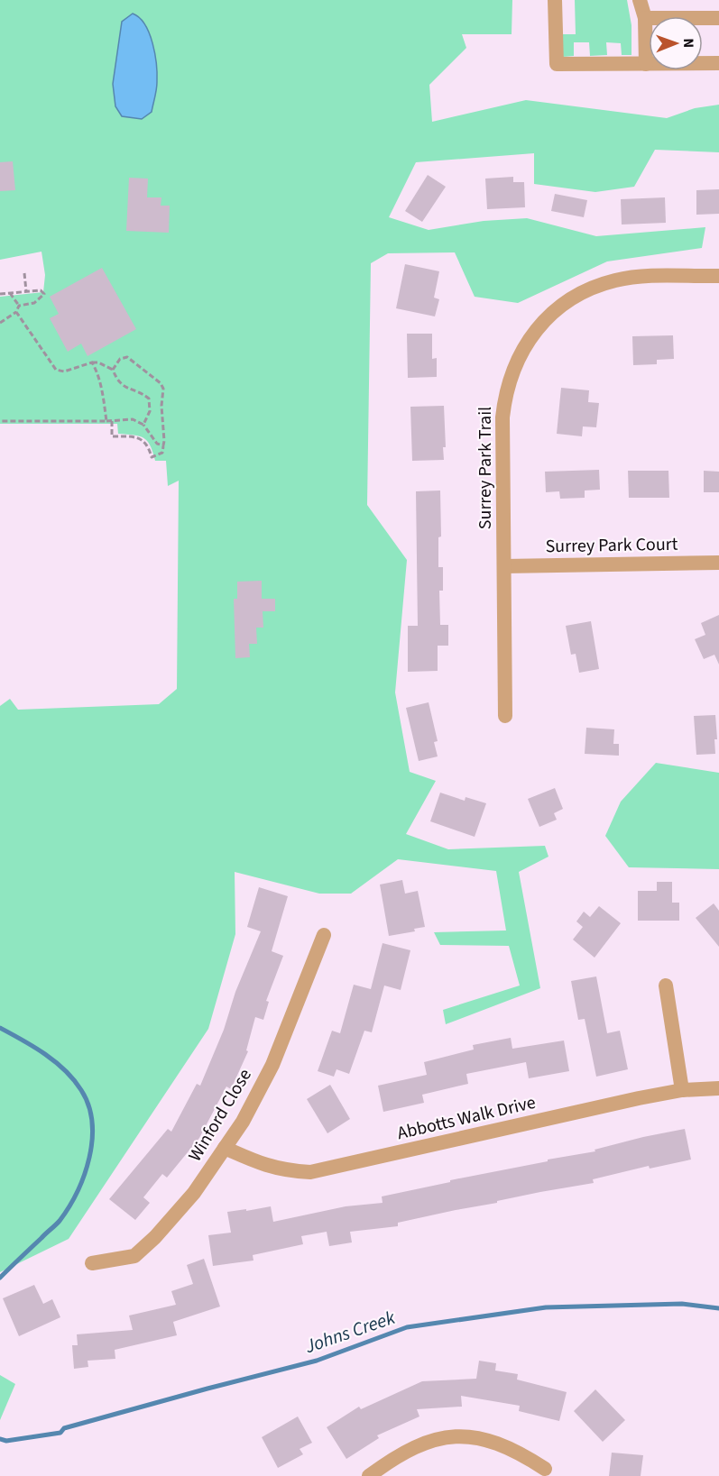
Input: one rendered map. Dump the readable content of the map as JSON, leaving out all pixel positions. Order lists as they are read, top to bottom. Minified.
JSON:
{"streets":{"street":["Surrey Park Trail","Surrey Park Court","Winford Close","Abbotts Walk Drive"]},"crossings":[["Surrey Park Trail","Surrey Park Court"],["Winford Close","Abbotts Walk Drive"]],"water":["Johns Creek"],"north":"right"}
